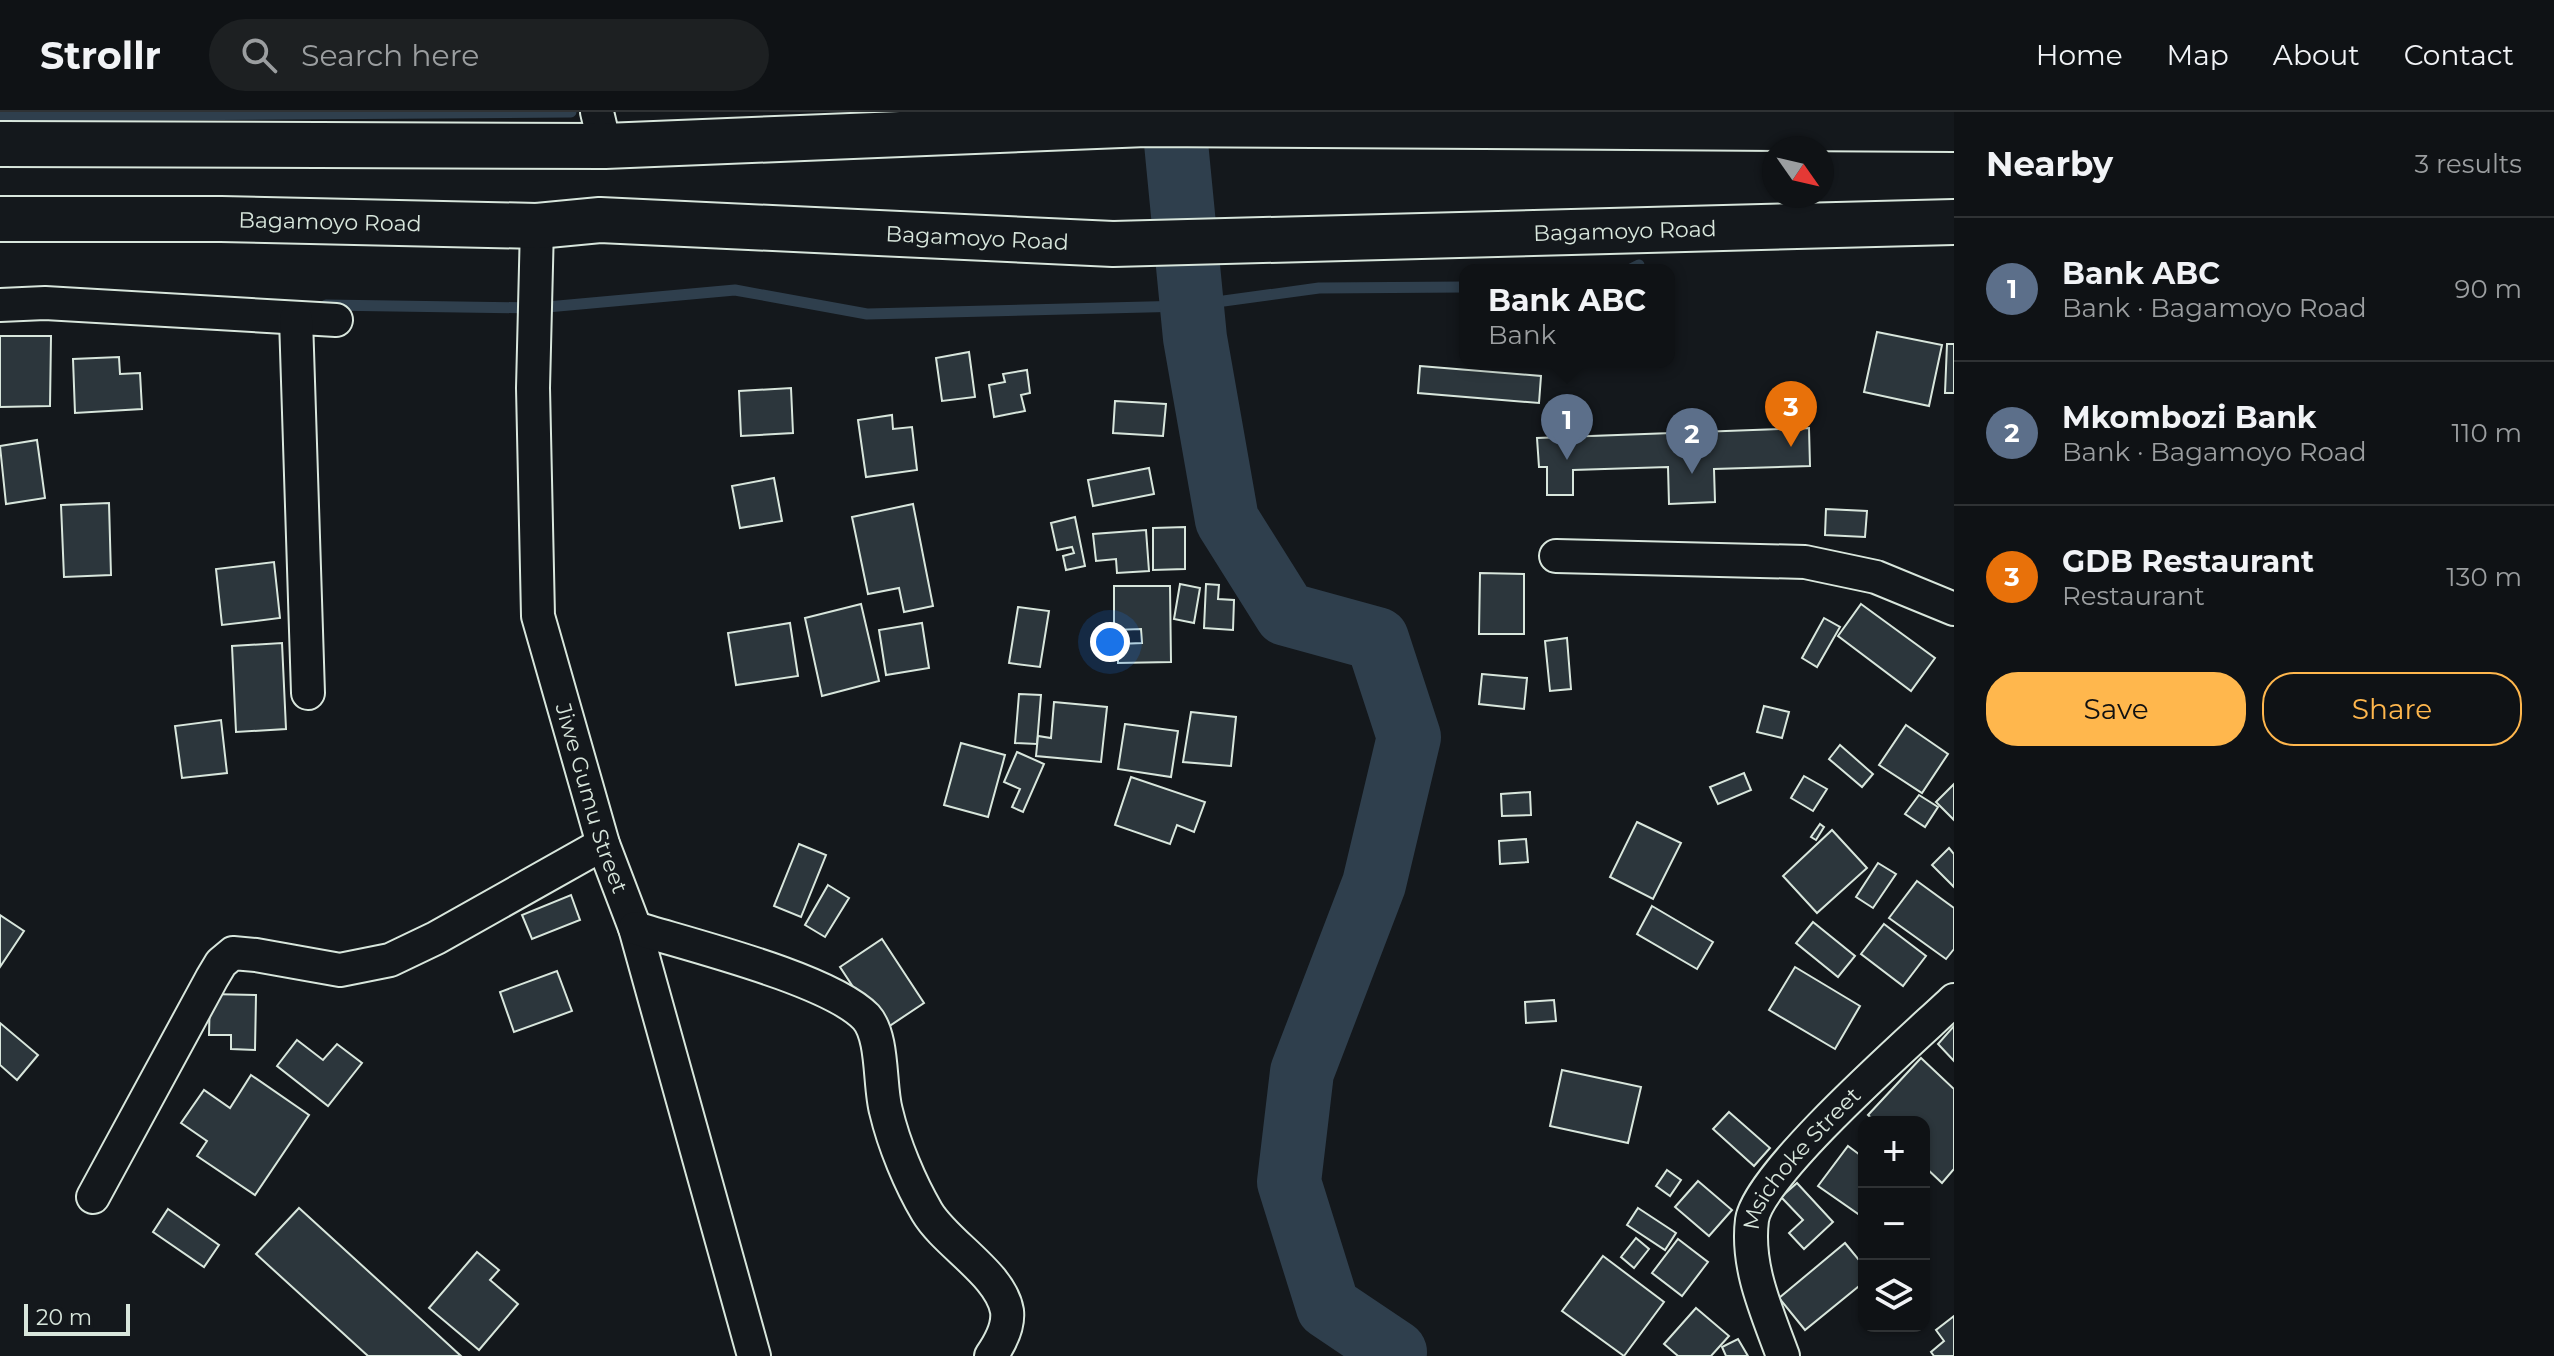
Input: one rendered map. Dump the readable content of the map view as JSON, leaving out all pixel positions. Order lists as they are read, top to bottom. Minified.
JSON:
{"streets":{"highway":["Bagamoyo Road"],"street":["Jiwe Gumu Street","Msichoke Street"]},"crossings":[["Bagamoyo Road","Jiwe Gumu Street"]],"scale_bar":"20 m","north":"bottom right","page":{"header":"Strollr","search":"Search here","nav":["Home","Map","About","Contact"],"heading":["Nearby","3 results"],"list":[{"mark":"1","name":"Bank ABC","note":"Bank · Bagamoyo Road","value":"90 m"},{"mark":"2","name":"Mkombozi Bank","note":"Bank · Bagamoyo Road","value":"110 m"},{"mark":"3","name":"GDB Restaurant","note":"Restaurant","value":"130 m"}],"popup":["Bank ABC","Bank"],"pins":["3","1","2"],"buttons":["Save","Share"],"map_buttons":["+","−"],"scale":"20 m"}}
